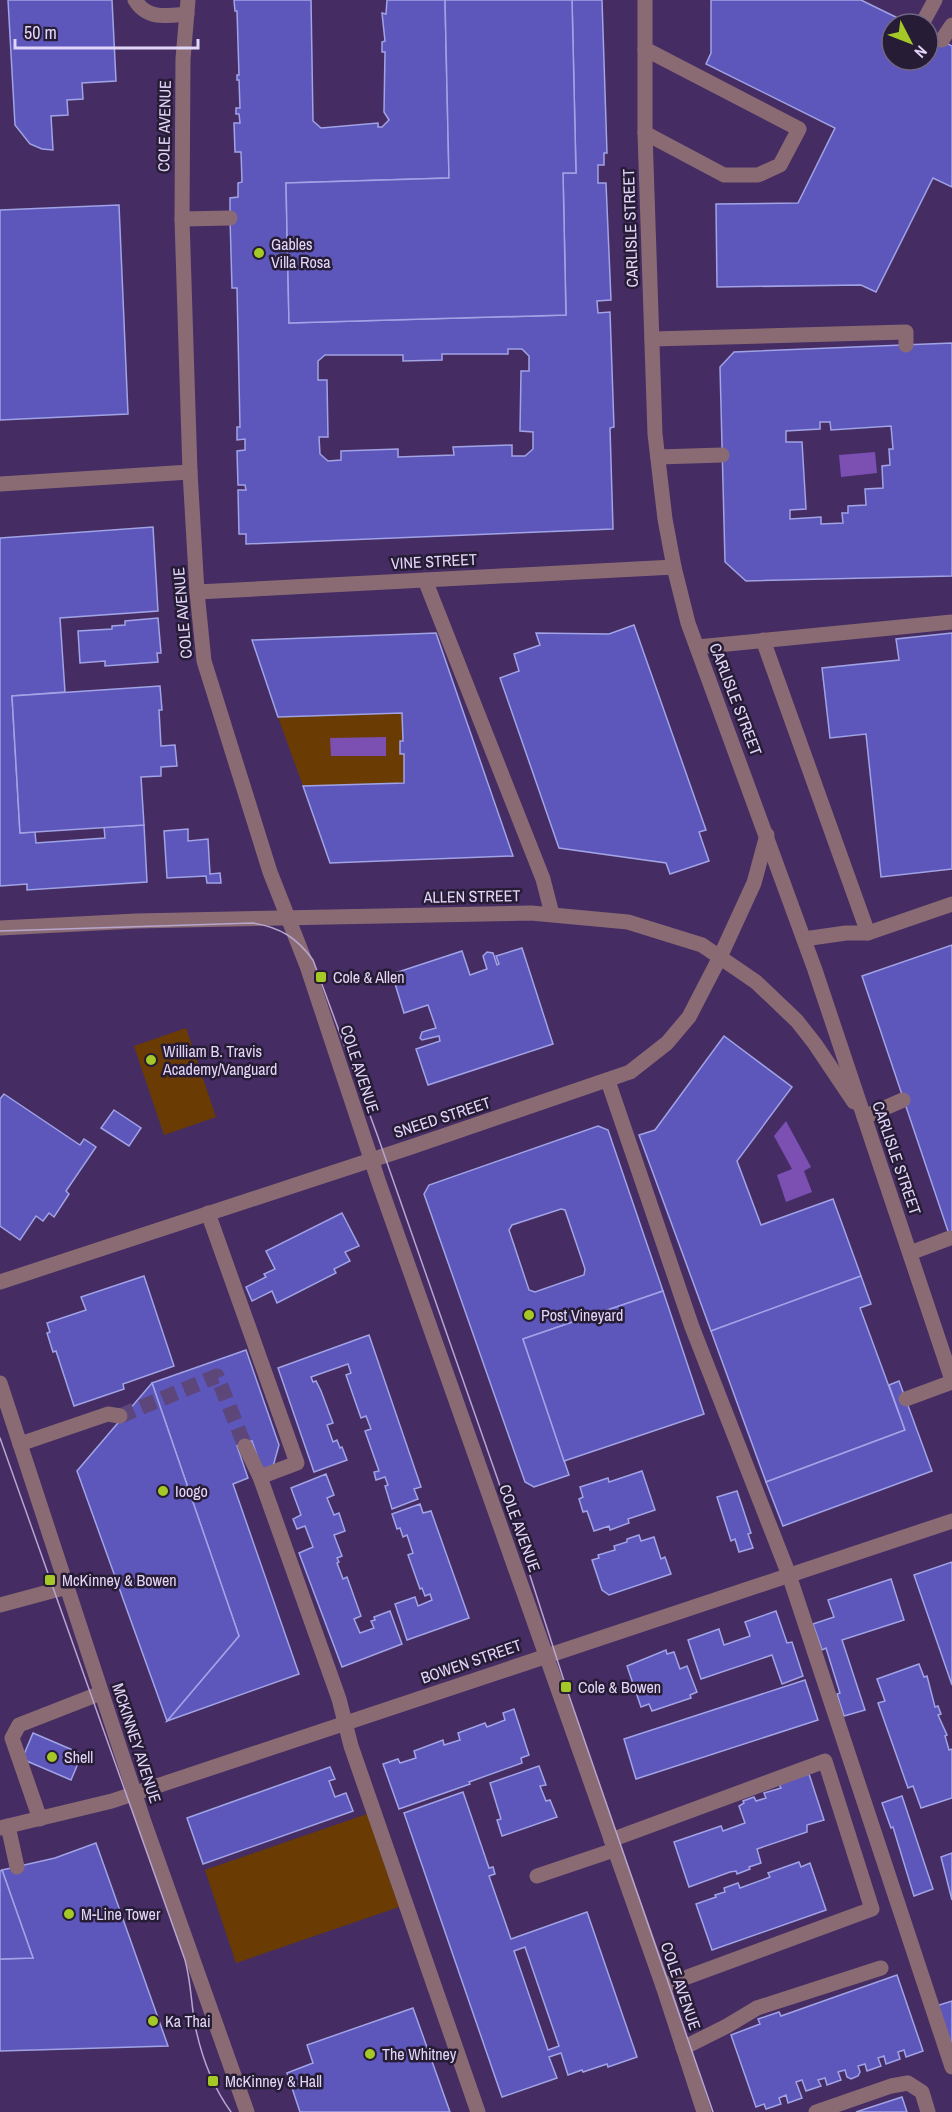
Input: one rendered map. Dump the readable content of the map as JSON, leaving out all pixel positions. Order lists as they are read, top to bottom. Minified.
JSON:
{"streets":{"street":["COLE AVENUE","CARLISLE STREET","VINE STREET","ALLEN STREET","SNEED STREET","BOWEN STREET","MCKINNEY AVENUE"]},"crossings":[["COLE AVENUE","VINE STREET"],["COLE AVENUE","ALLEN STREET"],["COLE AVENUE","SNEED STREET"],["COLE AVENUE","BOWEN STREET"],["CARLISLE STREET","VINE STREET"],["CARLISLE STREET","ALLEN STREET"],["CARLISLE STREET","SNEED STREET"],["ALLEN STREET","SNEED STREET"],["BOWEN STREET","MCKINNEY AVENUE"]],"places":{"other":["Gables Villa Rosa","William B. Travis Academy/Vanguard","Post Vineyard","Ioogo","Shell","M-Line Tower","Ka Thai","The Whitney"],"transit":["Cole & Allen","McKinney & Bowen","Cole & Bowen","McKinney & Hall"]},"scale_bar":"50 m","north":"bottom right"}
